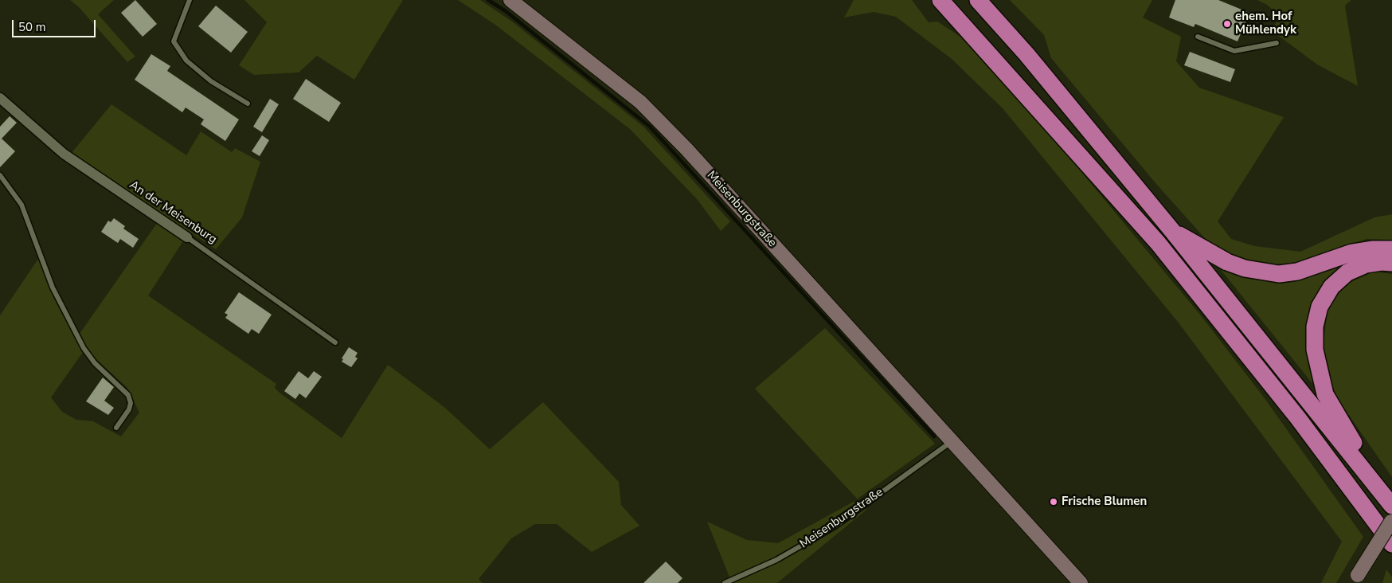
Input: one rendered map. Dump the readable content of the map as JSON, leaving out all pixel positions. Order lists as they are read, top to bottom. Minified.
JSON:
{"streets":{"main road":["Meisenburgstraße"],"street":["An der Meisenburg"]},"places":["ehem. Hof Mühlendyk","Frische Blumen"],"scale_bar":"50 m"}
